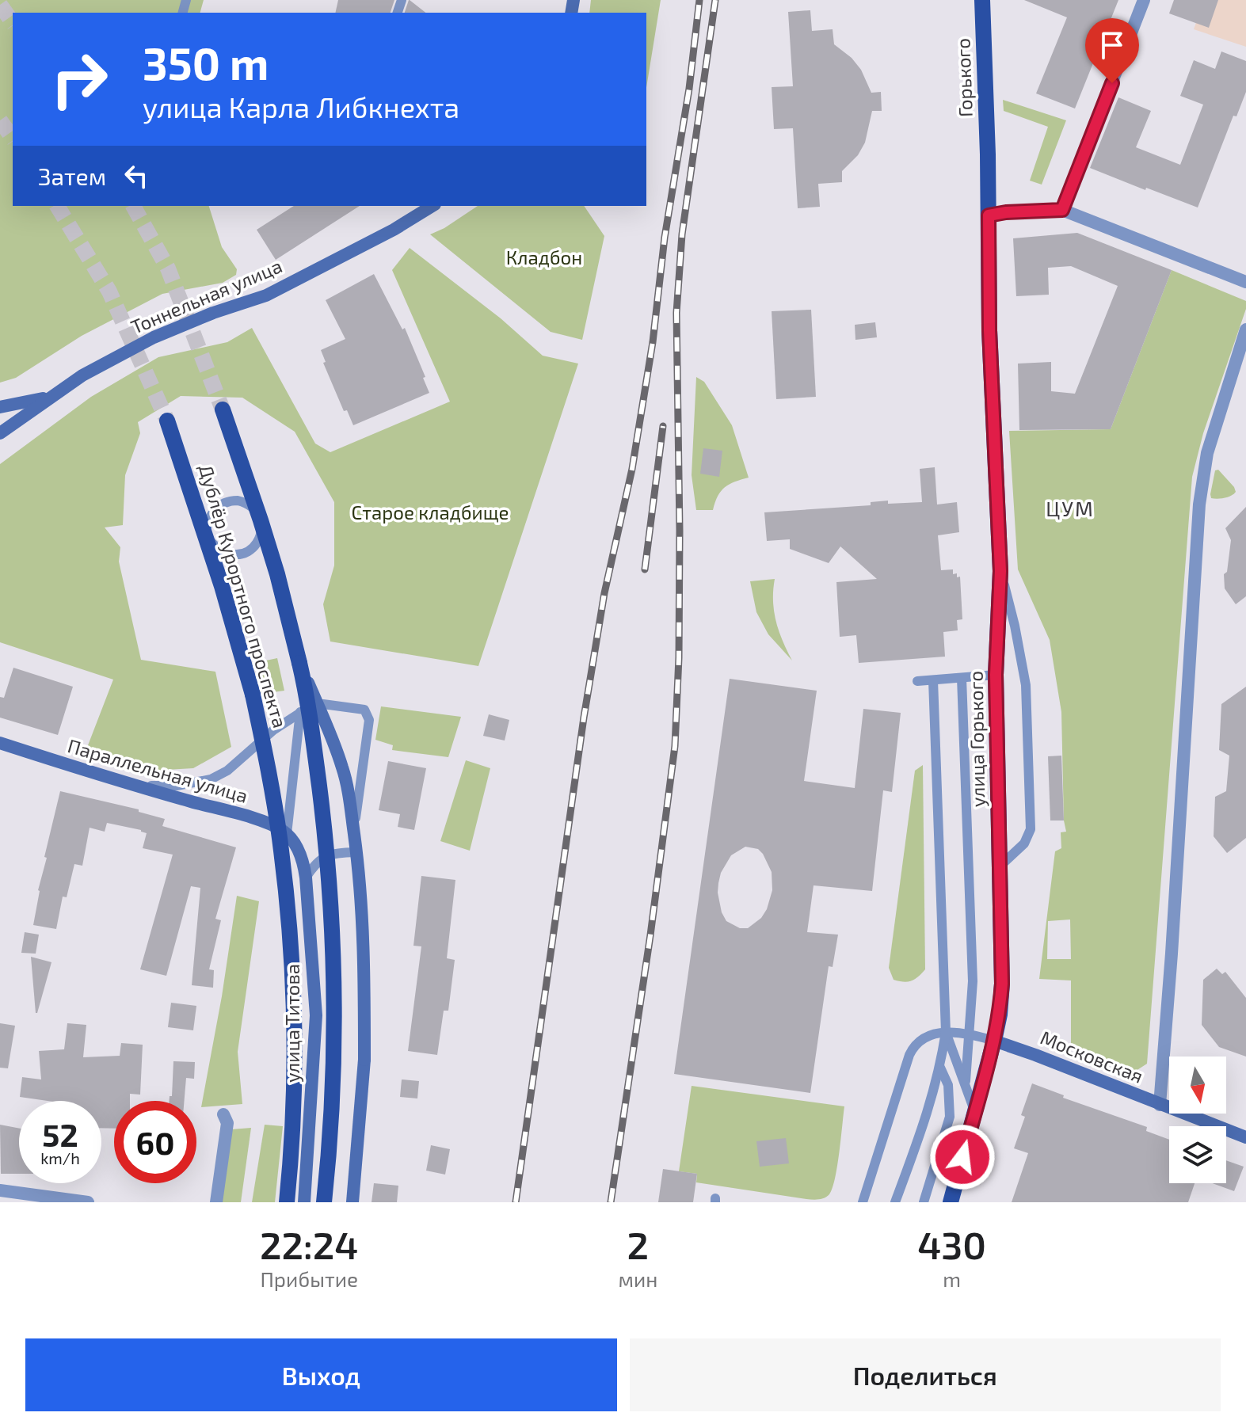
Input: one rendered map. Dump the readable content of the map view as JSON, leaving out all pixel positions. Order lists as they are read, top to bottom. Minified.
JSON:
{"streets":{"main road":["Горького","Тоннельная улица","Дублёр Курортного проспекта","улица Горького","Параллельная улица","улица Титова","Московская"]},"crossings":[["Горького","улица Горького"],["улица Горького","Московская"],["Параллельная улица","улица Титова"]],"districts":["ЦУМ"],"parks":["Кладбон","Старое кладбище"],"north":"bottom","page":{"turn":["350 m","улица Карла Либкнехта"],"then":"Затем","speed":"52 km/h","limit":"60","eta":["22:24","Прибытие","2","мин","430","m"],"buttons":["Выход","Поделиться"]}}
